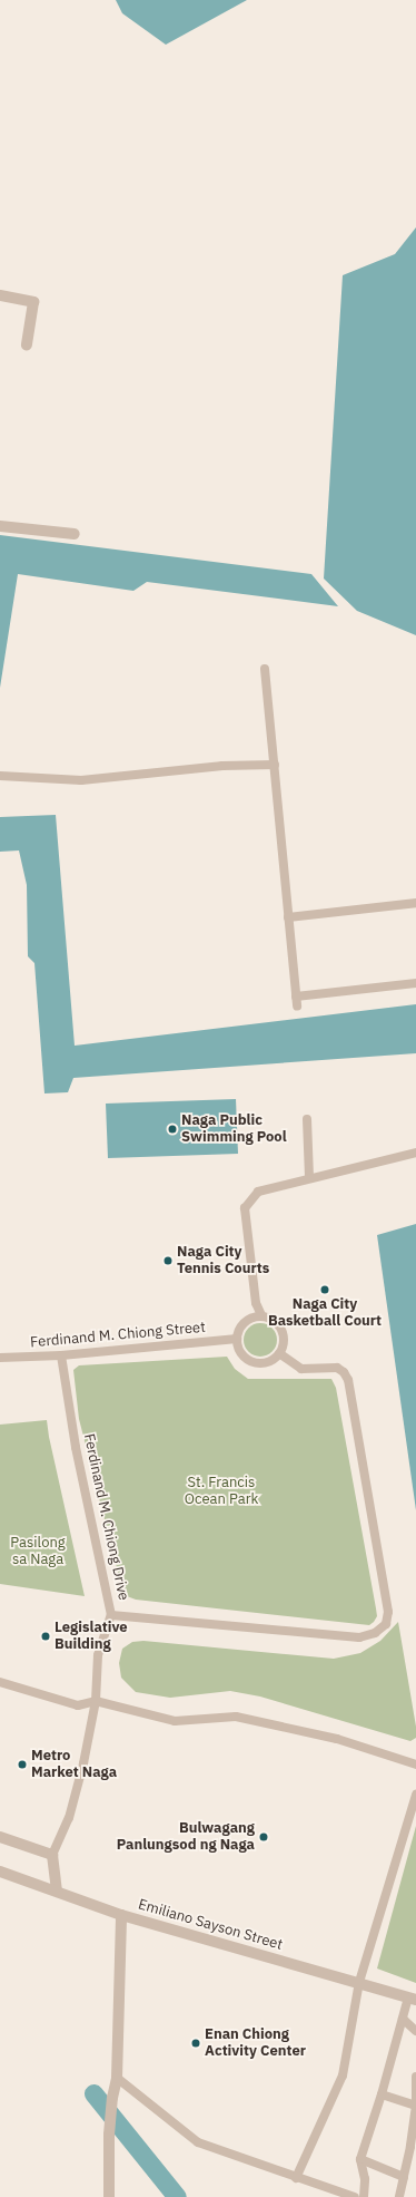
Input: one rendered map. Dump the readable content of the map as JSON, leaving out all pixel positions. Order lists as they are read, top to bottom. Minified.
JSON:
{"streets":{"street":["Emiliano Sayson Street"],"lane":["Ferdinand M. Chiong Street","Ferdinand M. Chiong Drive"]},"crossings":[["Ferdinand M. Chiong Street","Ferdinand M. Chiong Drive"]],"parks":["St. Francis Ocean Park","Pasilong sa Naga"],"places":["Naga Public Swimming Pool","Naga City Tennis Courts","Naga City Basketball Court","Legislative Building","Metro Market Naga","Bulwagang Panlungsod ng Naga","Enan Chiong Activity Center"]}
